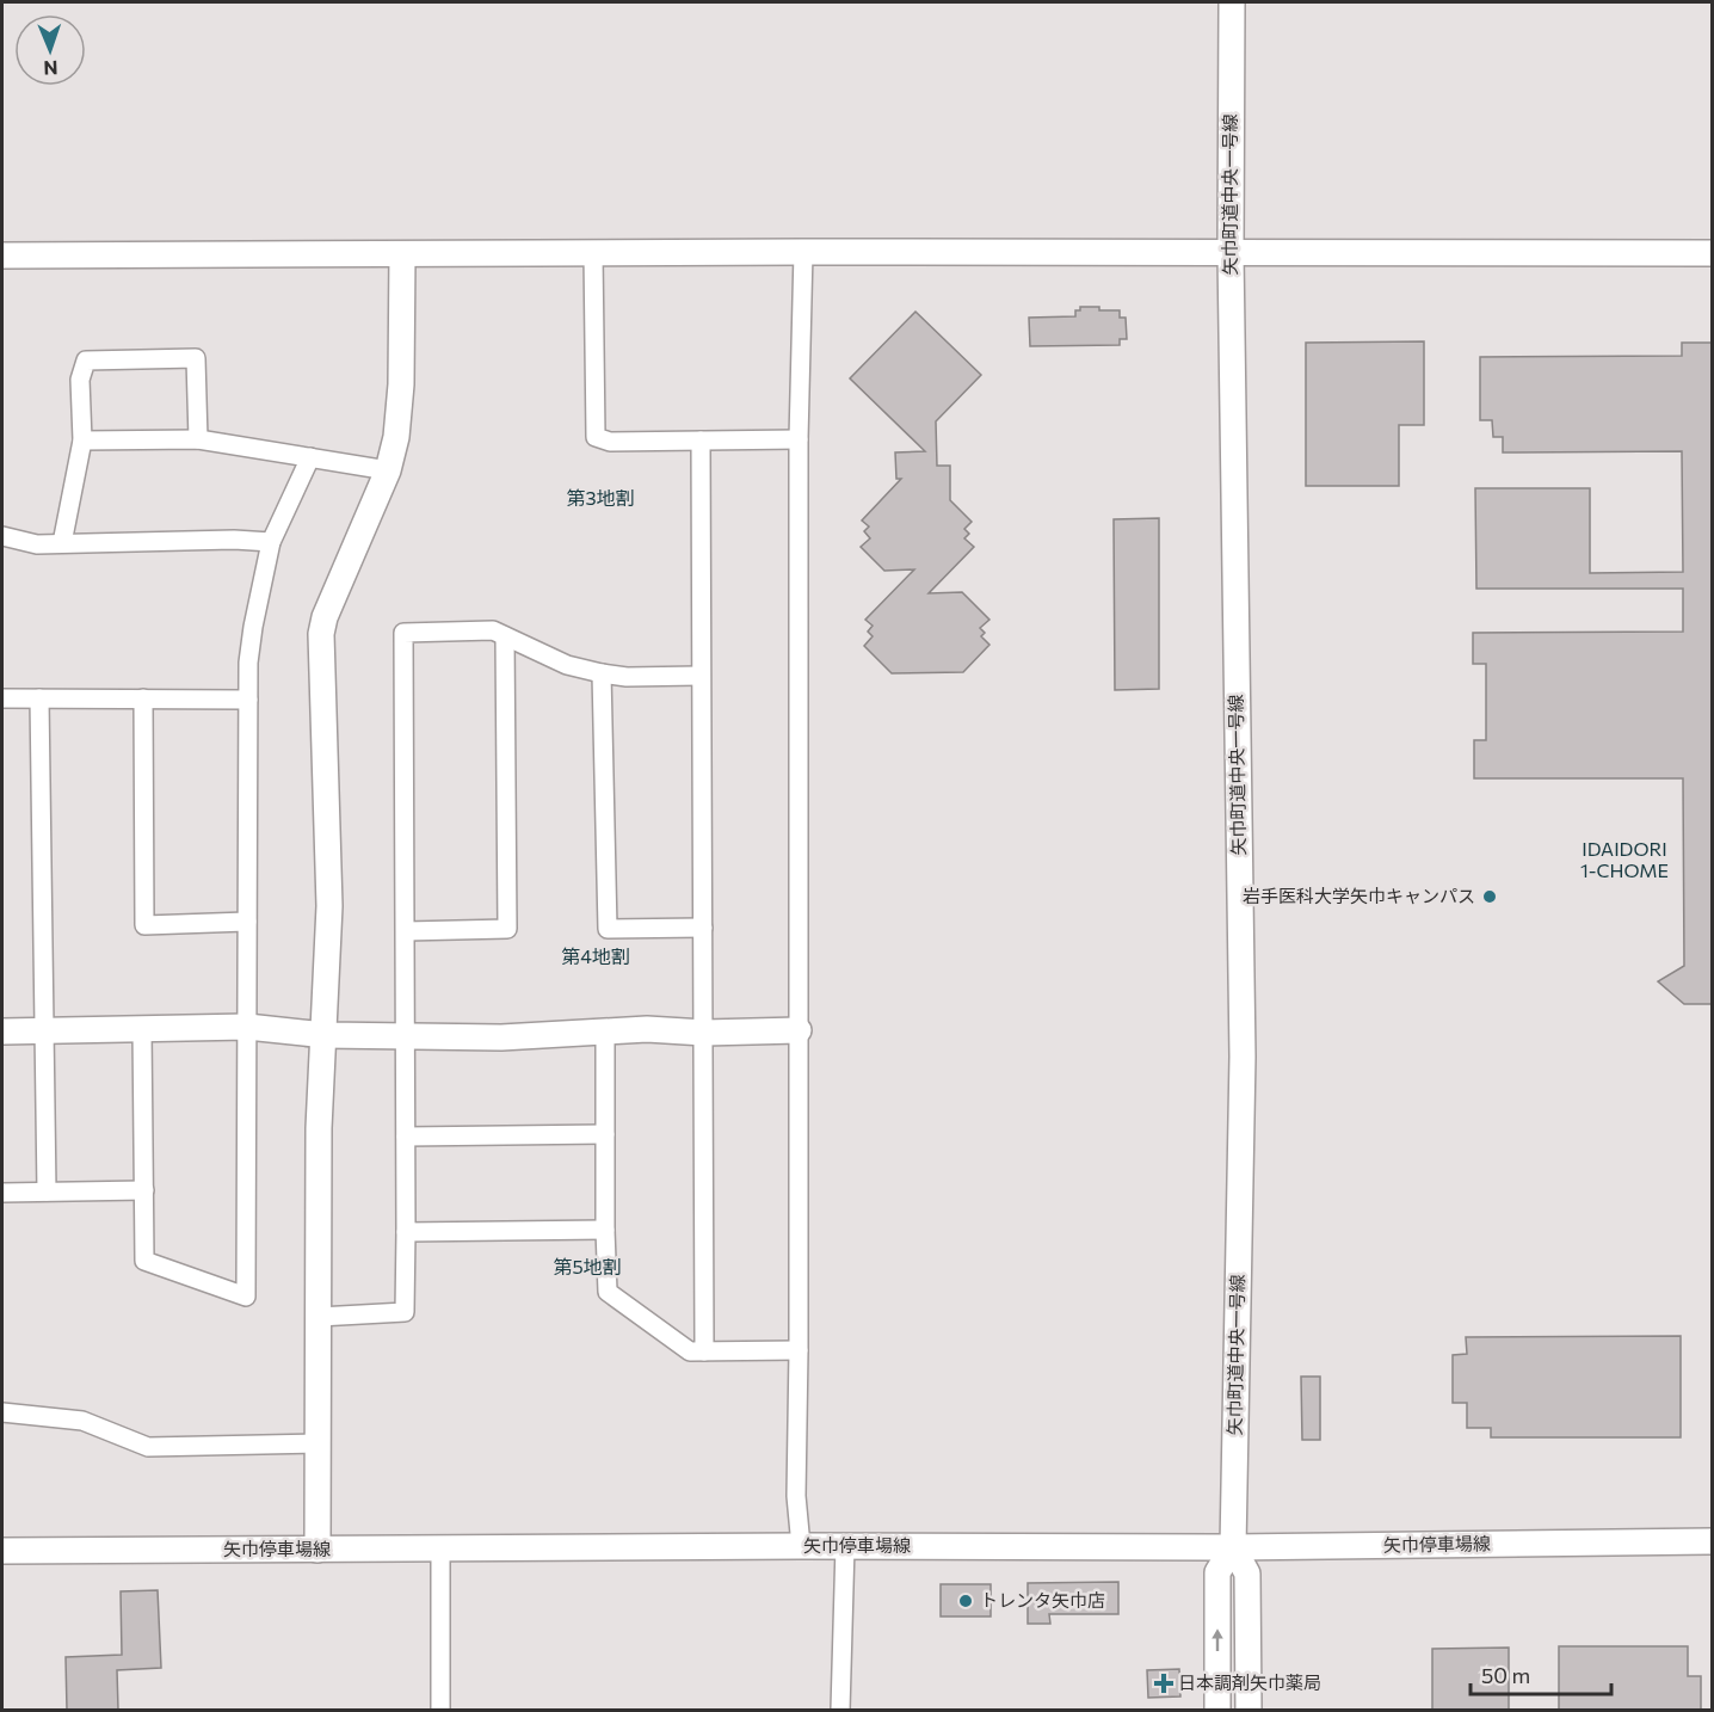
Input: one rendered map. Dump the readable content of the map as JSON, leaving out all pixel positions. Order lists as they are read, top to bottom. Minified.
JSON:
{"streets":{"street":["矢巾町道中央一号線","矢巾停車場線"]},"crossings":[["矢巾町道中央一号線","矢巾停車場線"]],"districts":["第3地割","IDAIDORI 1-CHOME","第4地割","第5地割"],"places":{"other":["岩手医科大学矢巾キャンパス","トレンタ矢巾店"],"health":["日本調剤矢巾薬局"]},"scale_bar":"50 m","north":"bottom"}
